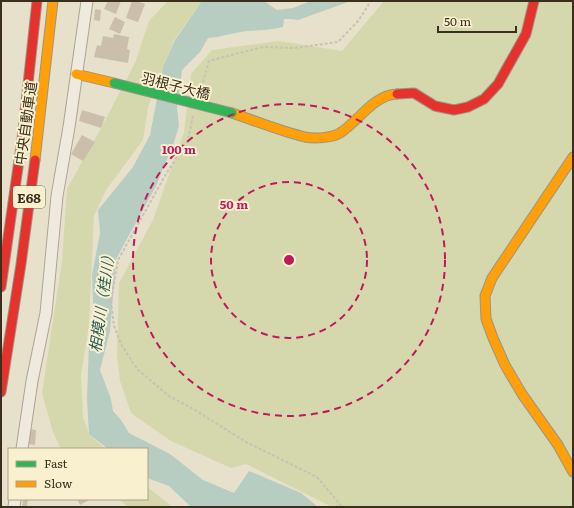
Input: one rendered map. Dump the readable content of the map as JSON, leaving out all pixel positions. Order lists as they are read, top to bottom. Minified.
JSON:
{"streets":{"main road":["羽根子大橋","中央自動車道","E68"]},"water":["相模川（桂川）"],"legend":["Fast","Slow"],"scale_bar":"50 m","rings":["100 m","50 m"]}
